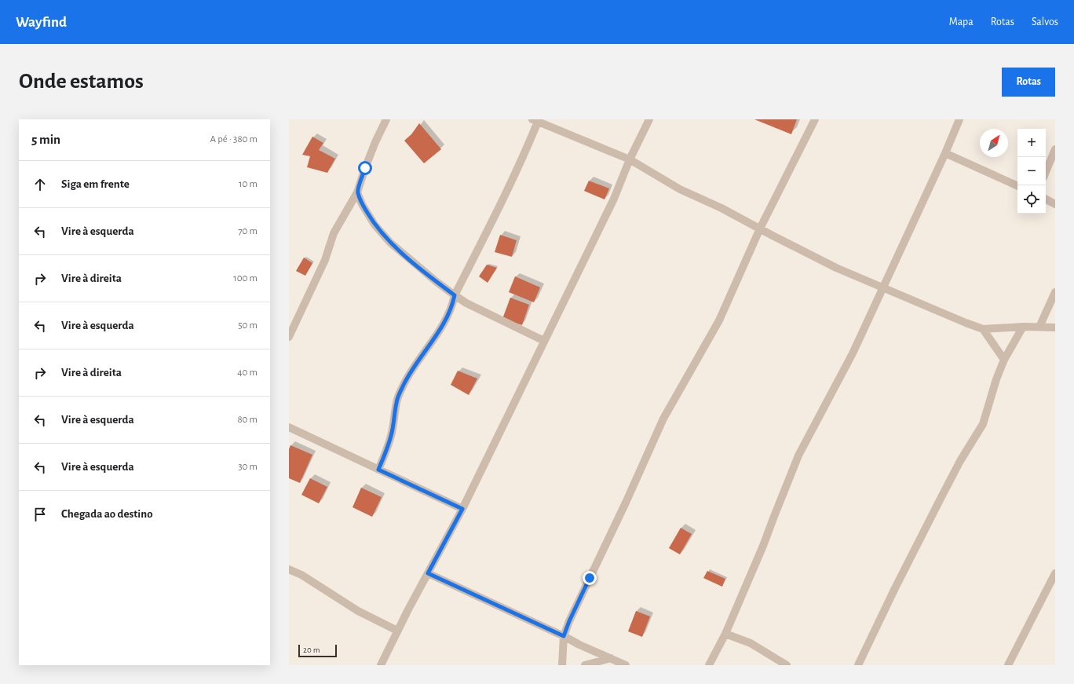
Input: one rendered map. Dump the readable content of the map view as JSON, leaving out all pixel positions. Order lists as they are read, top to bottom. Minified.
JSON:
{"scale_bar":"20 m","north":"top right","page":{"header":"Wayfind","nav":["Mapa","Rotas","Salvos"],"buttons":"Rotas","title":"Onde estamos","heading":["5 min","A pé · 380 m"],"map_buttons":["+","−"],"list":[["Siga em frente","10 m"],["Vire à esquerda","70 m"],["Vire à direita","100 m"],["Vire à esquerda","50 m"],["Vire à direita","40 m"],["Vire à esquerda","80 m"],["Vire à esquerda","30 m"],"Chegada ao destino"],"scale":"20 m"}}
